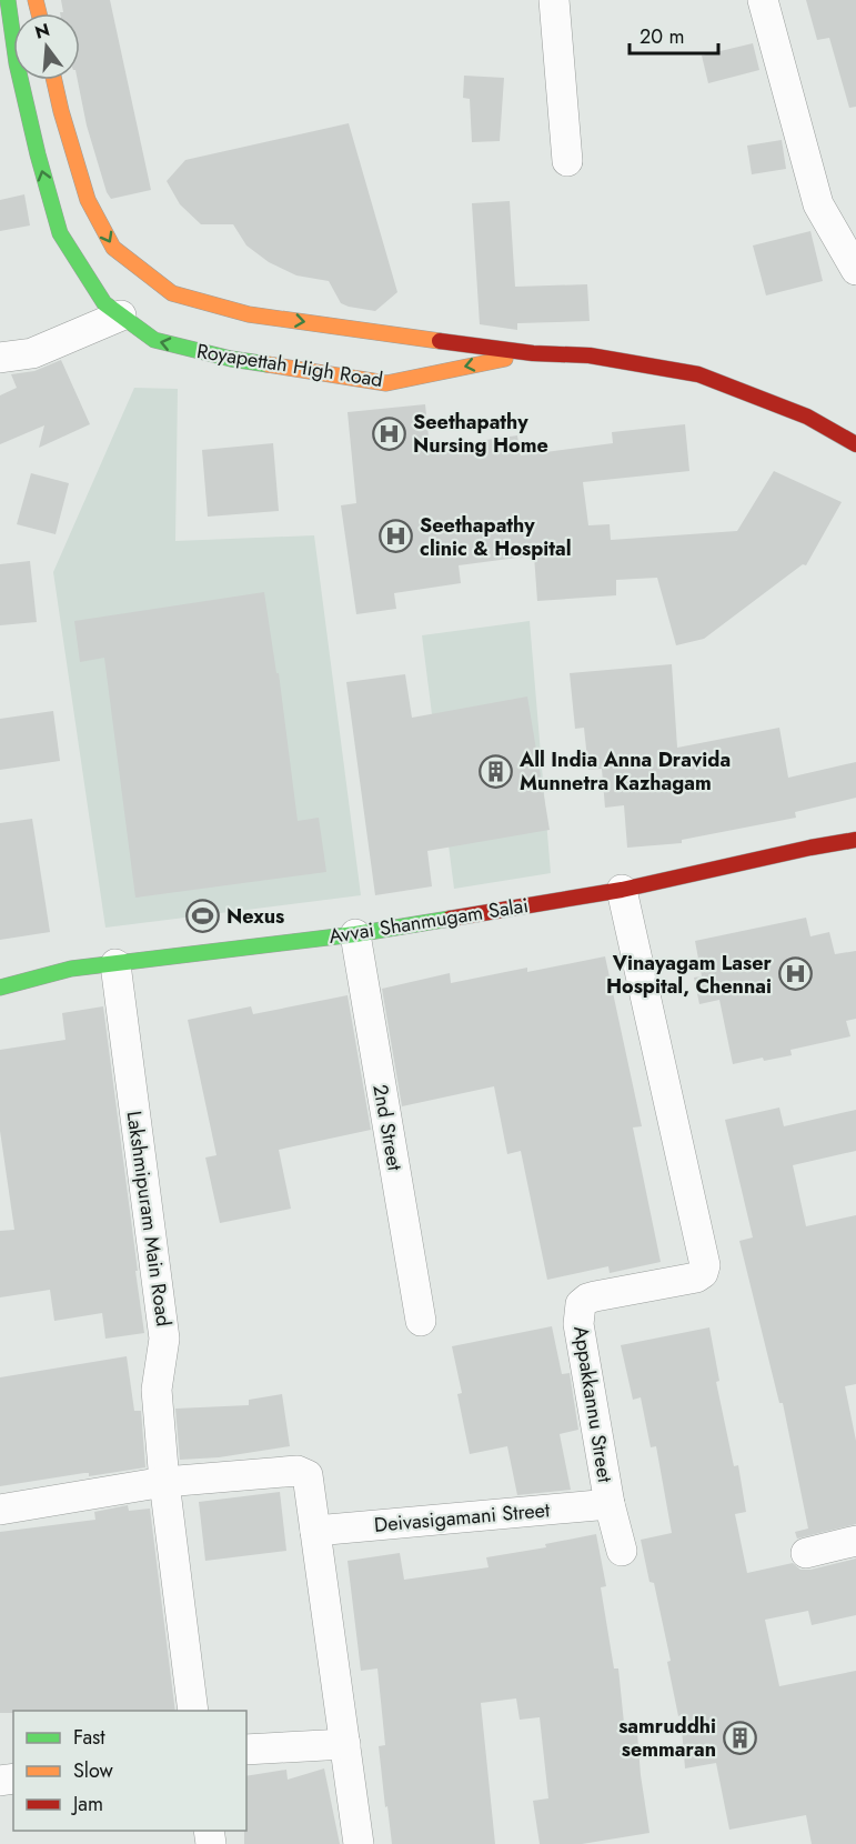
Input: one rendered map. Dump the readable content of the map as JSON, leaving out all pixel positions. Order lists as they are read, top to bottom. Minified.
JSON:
{"streets":{"main road":["Royapettah High Road","Avvai Shanmugam Salai"],"street":["2nd Street","Lakshmipuram Main Road","Appakkannu Street","Deivasigamani Street"]},"crossings":[["Avvai Shanmugam Salai","2nd Street"],["Avvai Shanmugam Salai","Lakshmipuram Main Road"],["Avvai Shanmugam Salai","Appakkannu Street"],["Appakkannu Street","Deivasigamani Street"]],"one_way":["Royapettah High Road"],"places":{"hospital":["Seethapathy Nursing Home","Seethapathy clinic & Hospital","Vinayagam Laser Hospital, Chennai"],"building":["All India Anna Dravida Munnetra Kazhagam","samruddhi semmaran"],"sports":["Nexus"]},"legend":["Fast","Slow","Jam"],"scale_bar":"20 m","north":"top"}
